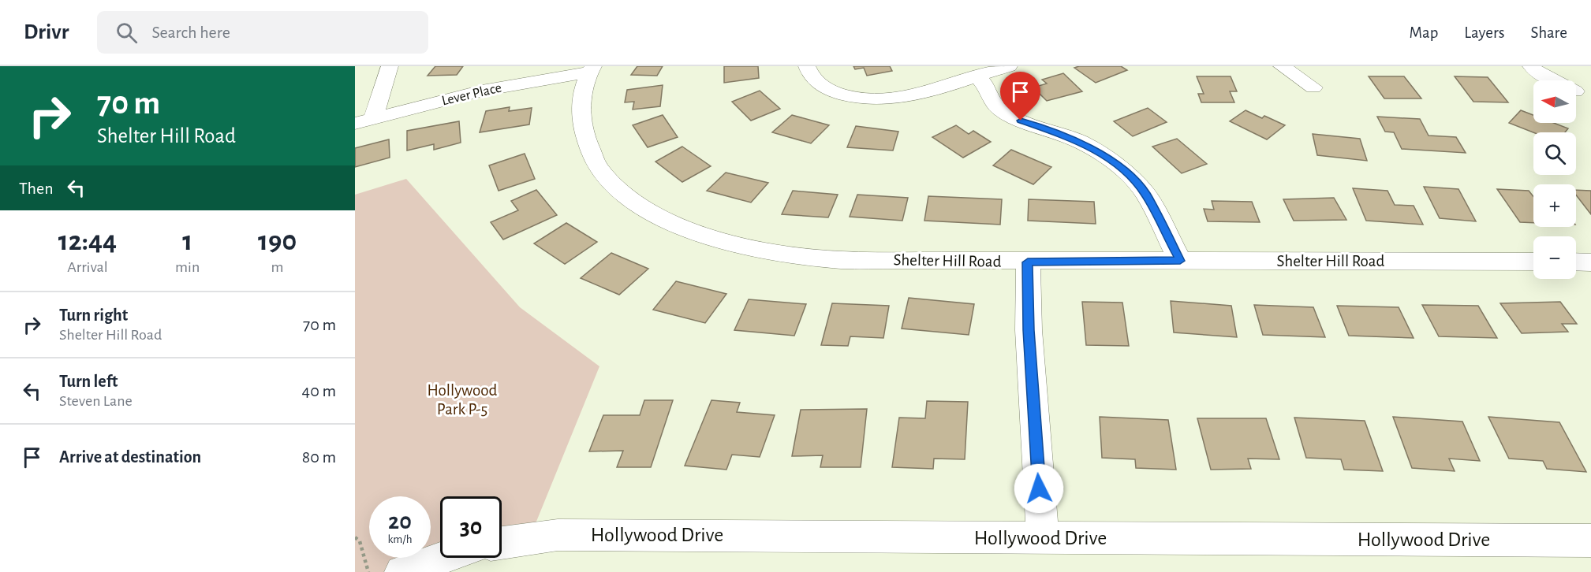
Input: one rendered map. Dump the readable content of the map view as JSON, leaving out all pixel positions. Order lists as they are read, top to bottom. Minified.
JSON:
{"streets":{"street":["Lever Place","Shelter Hill Road","Hollywood Drive"]},"crossings":[["Lever Place","Shelter Hill Road"]],"parks":["Hollywood Park P-5"],"north":"left","page":{"header":"Drivr","search":"Search here","nav":["Map","Layers","Share"],"turn":["70 m","Shelter Hill Road"],"map_buttons":["+","−"],"then":"Then","eta":["12:44","Arrival","1","min","190","m"],"list":[{"name":"Turn right","note":"Shelter Hill Road","value":"70 m"},{"name":"Turn left","note":"Steven Lane","value":"40 m"},{"name":"Arrive at destination","value":"80 m"}],"speed":"20 km/h","limit":"30"}}
